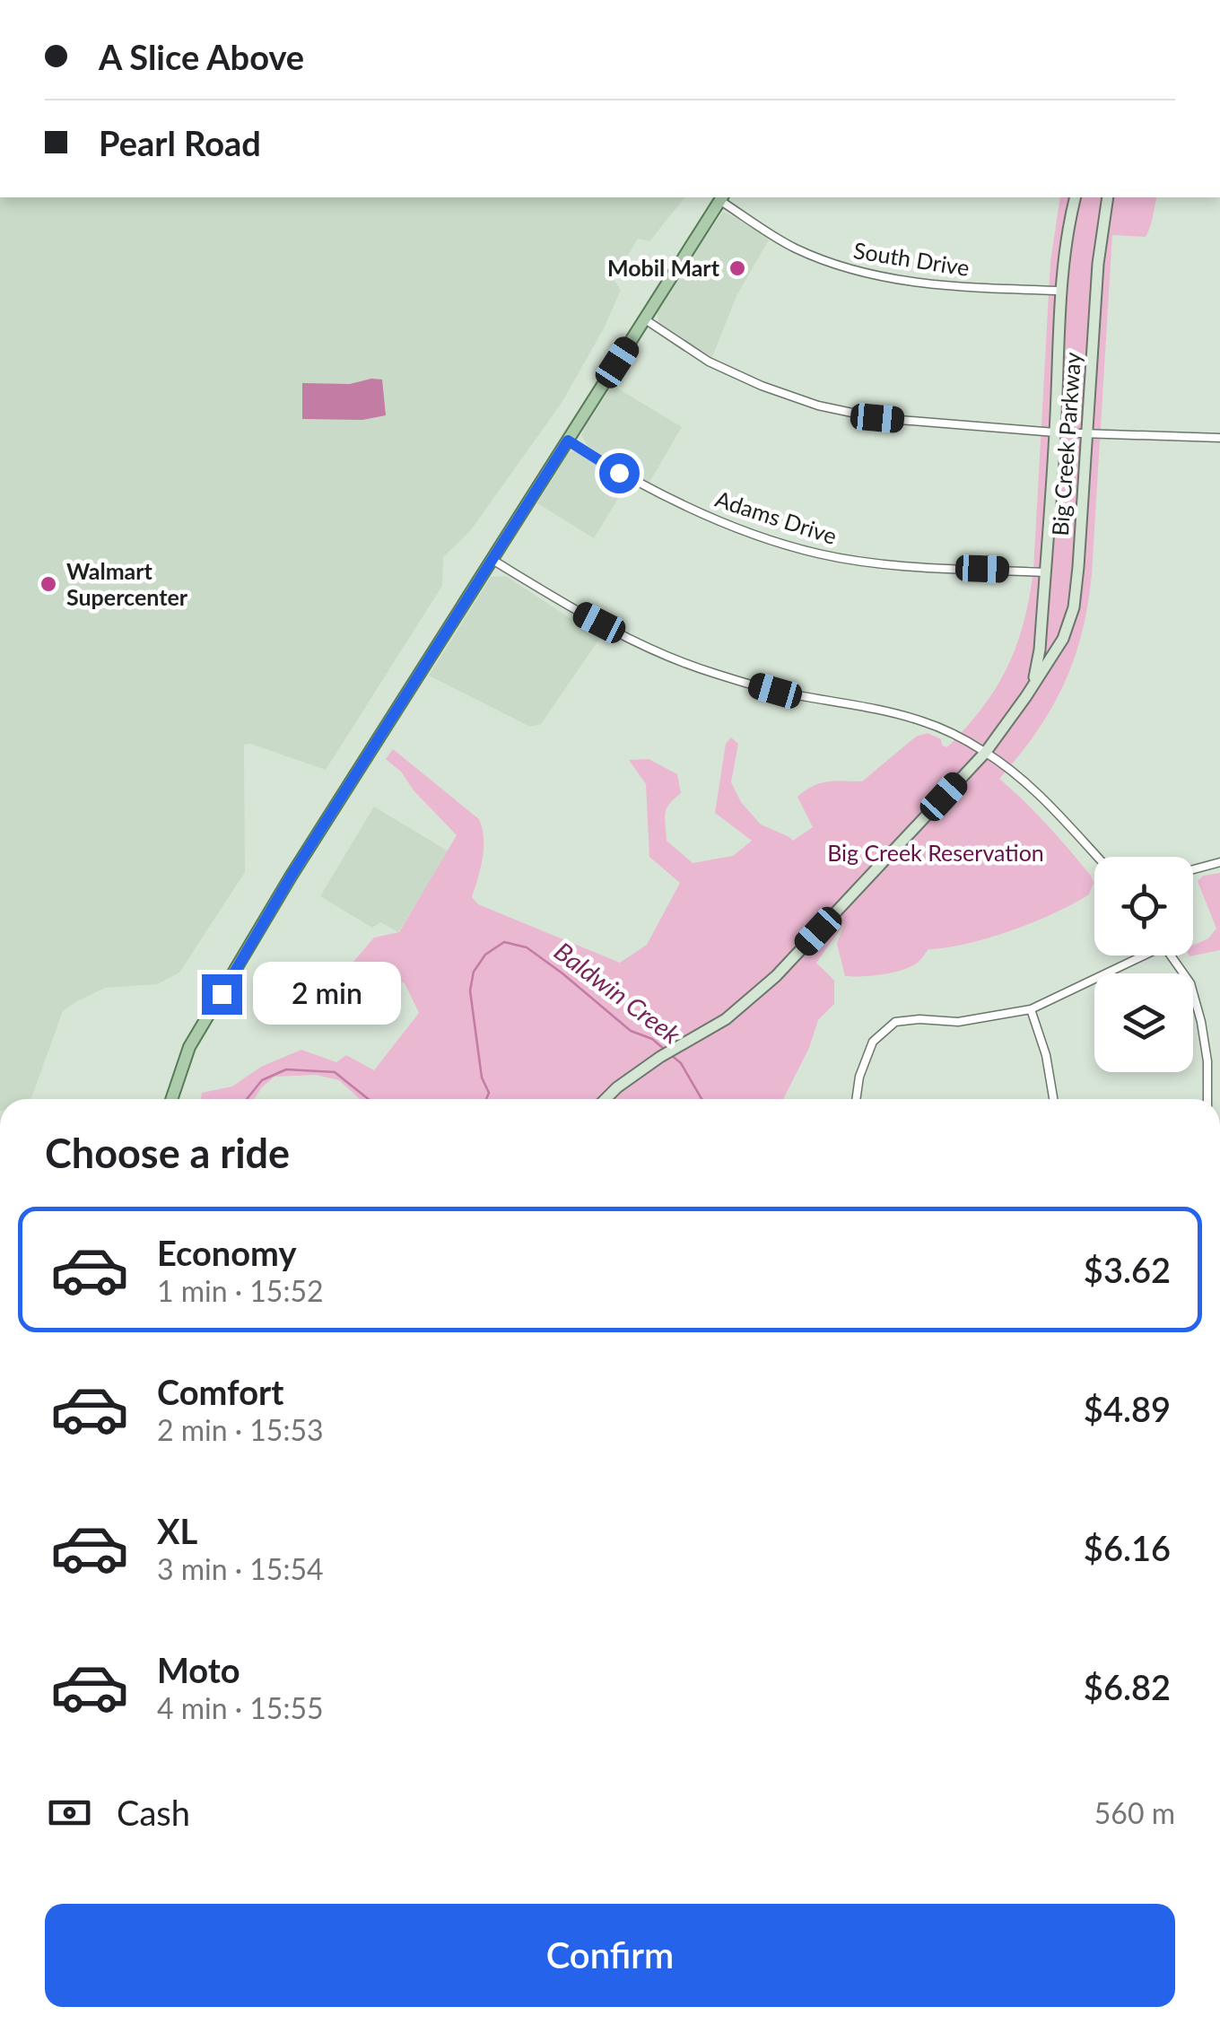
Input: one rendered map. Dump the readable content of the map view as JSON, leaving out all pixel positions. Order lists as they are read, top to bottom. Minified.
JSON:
{"streets":{"street":["South Drive","Big Creek Parkway","Adams Drive"]},"crossings":[["South Drive","Big Creek Parkway"],["Big Creek Parkway","Adams Drive"]],"water":["Baldwin Creek"],"parks":["Big Creek Reservation"],"places":["Mobil Mart","Walmart Supercenter"],"page":{"banner":["A Slice Above","Pearl Road"],"bubble":"2 min","heading":"Choose a ride","list":[{"name":"Economy","note":"1 min · 15:52","value":"$3.62"},{"name":"Comfort","note":"2 min · 15:53","value":"$4.89"},{"name":"XL","note":"3 min · 15:54","value":"$6.16"},{"name":"Moto","note":"4 min · 15:55","value":"$6.82"}],"pay":["Cash","560 m"],"buttons":"Confirm"}}
